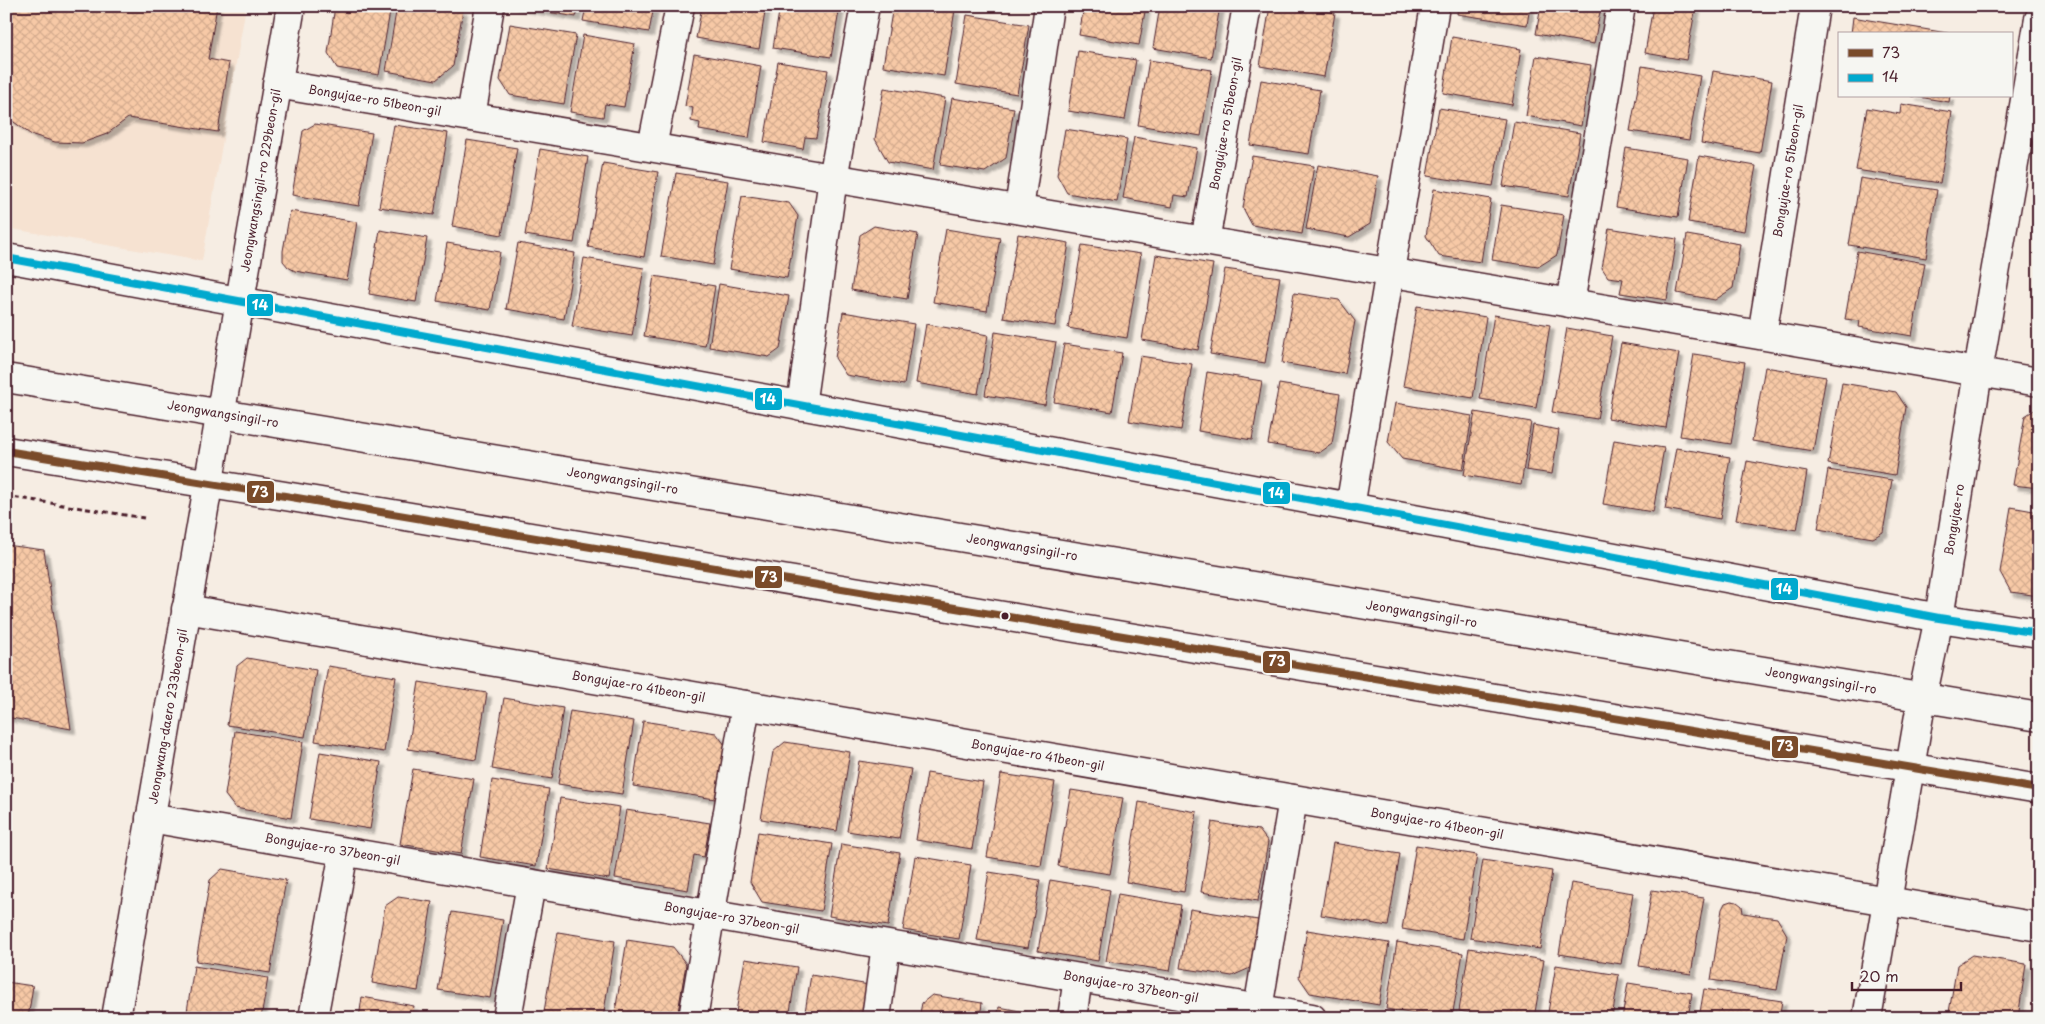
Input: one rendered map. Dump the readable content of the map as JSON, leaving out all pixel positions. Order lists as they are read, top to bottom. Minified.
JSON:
{"streets":{"street":["Bongujae-ro 51beon-gil","Jeongwangsingil-ro 229beon-gil","Jeongwangsingil-ro","Bongujae-ro","Bongujae-ro 41beon-gil","Jeongwang-daero 233beon-gil","Bongujae-ro 37beon-gil"]},"crossings":[["Bongujae-ro 51beon-gil","Jeongwangsingil-ro 229beon-gil"],["Bongujae-ro 51beon-gil","Bongujae-ro"],["Jeongwangsingil-ro 229beon-gil","Jeongwangsingil-ro"],["Jeongwangsingil-ro 229beon-gil","Jeongwang-daero 233beon-gil"],["Jeongwangsingil-ro","Bongujae-ro"],["Jeongwangsingil-ro","Jeongwang-daero 233beon-gil"],["Bongujae-ro","Bongujae-ro 41beon-gil"],["Bongujae-ro 41beon-gil","Jeongwang-daero 233beon-gil"],["Jeongwang-daero 233beon-gil","Bongujae-ro 37beon-gil"]],"lines":["transit line 14","transit line 73"],"legend":["73","14"],"scale_bar":"20 m"}
